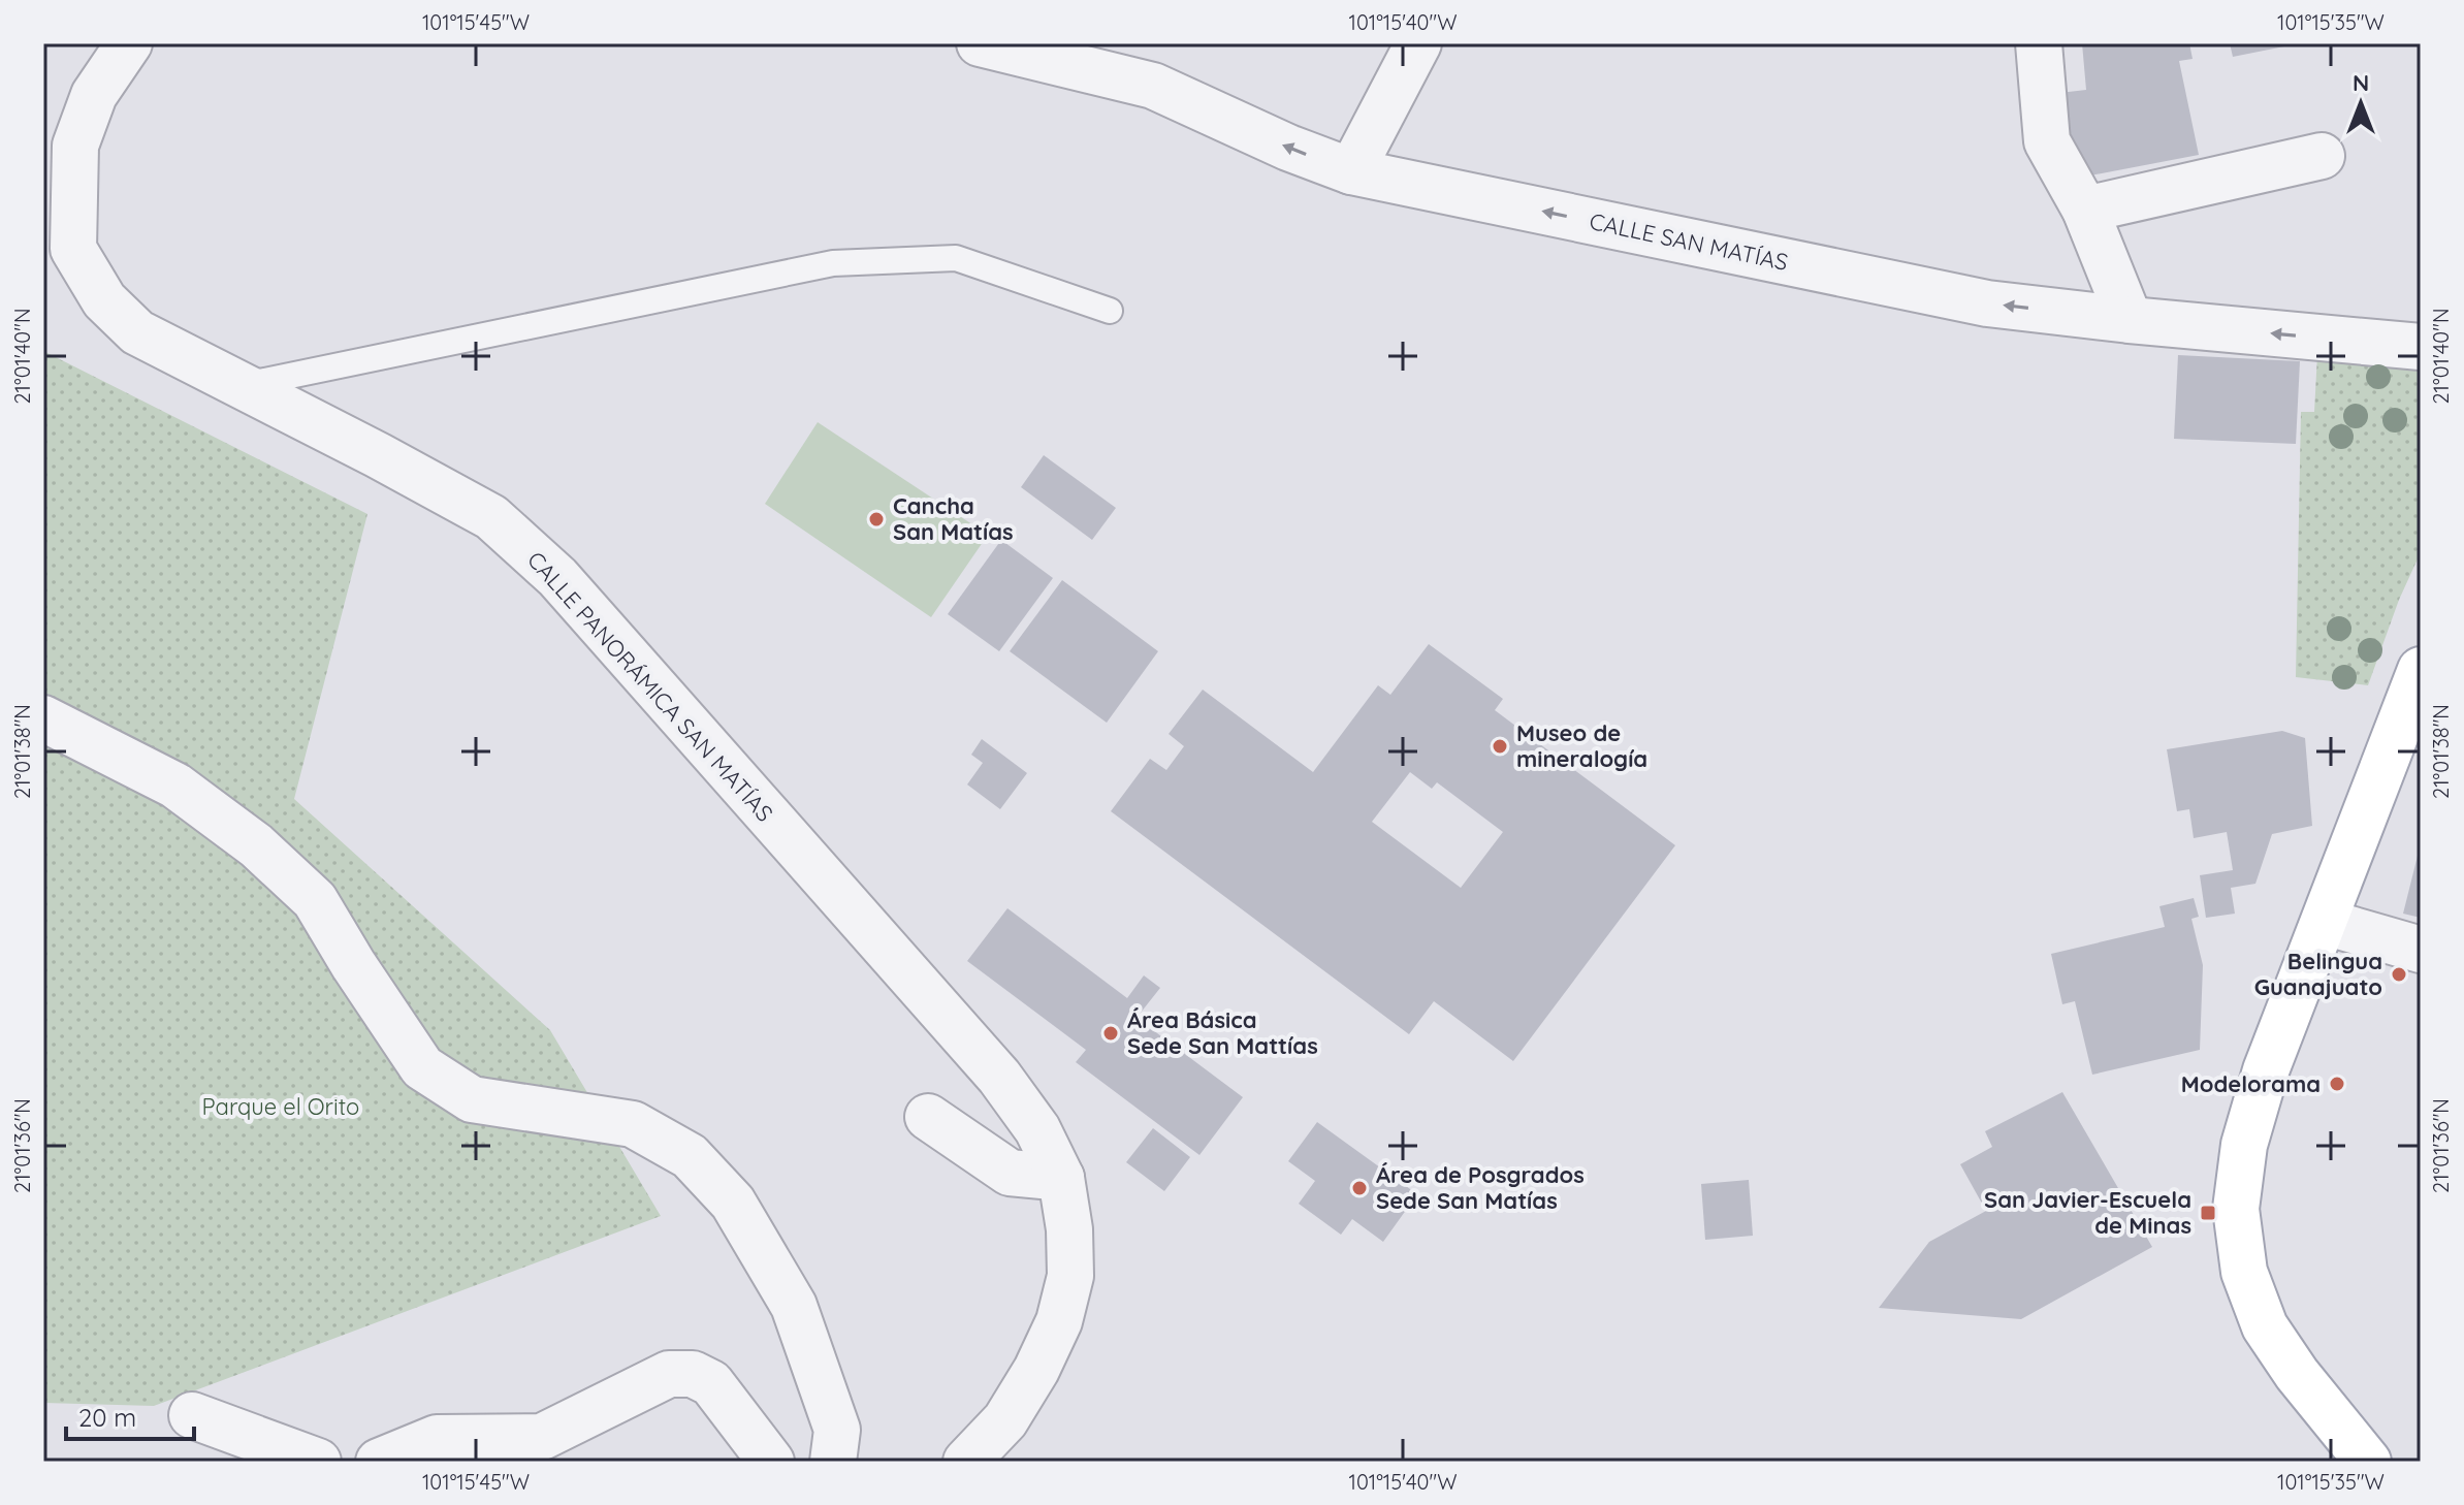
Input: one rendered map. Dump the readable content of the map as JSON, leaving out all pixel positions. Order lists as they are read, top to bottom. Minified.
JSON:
{"streets":{"street":["CALLE SAN MATÍAS","CALLE PANORÁMICA SAN MATÍAS"]},"one_way":["CALLE SAN MATÍAS"],"parks":["Parque el Orito"],"places":{"other":["Cancha San Matías","Museo de mineralogía","Belingua Guanajuato","Área Básica Sede San Mattías","Modelorama","Área de Posgrados Sede San Matías"],"transit":["San Javier-Escuela de Minas"]},"scale_bar":"20 m","north":"top","coordinates":["101°15'45\"W","101°15'40\"W","101°15'35\"W","21°01'40\"N","21°01'38\"N","21°01'36\"N"]}
